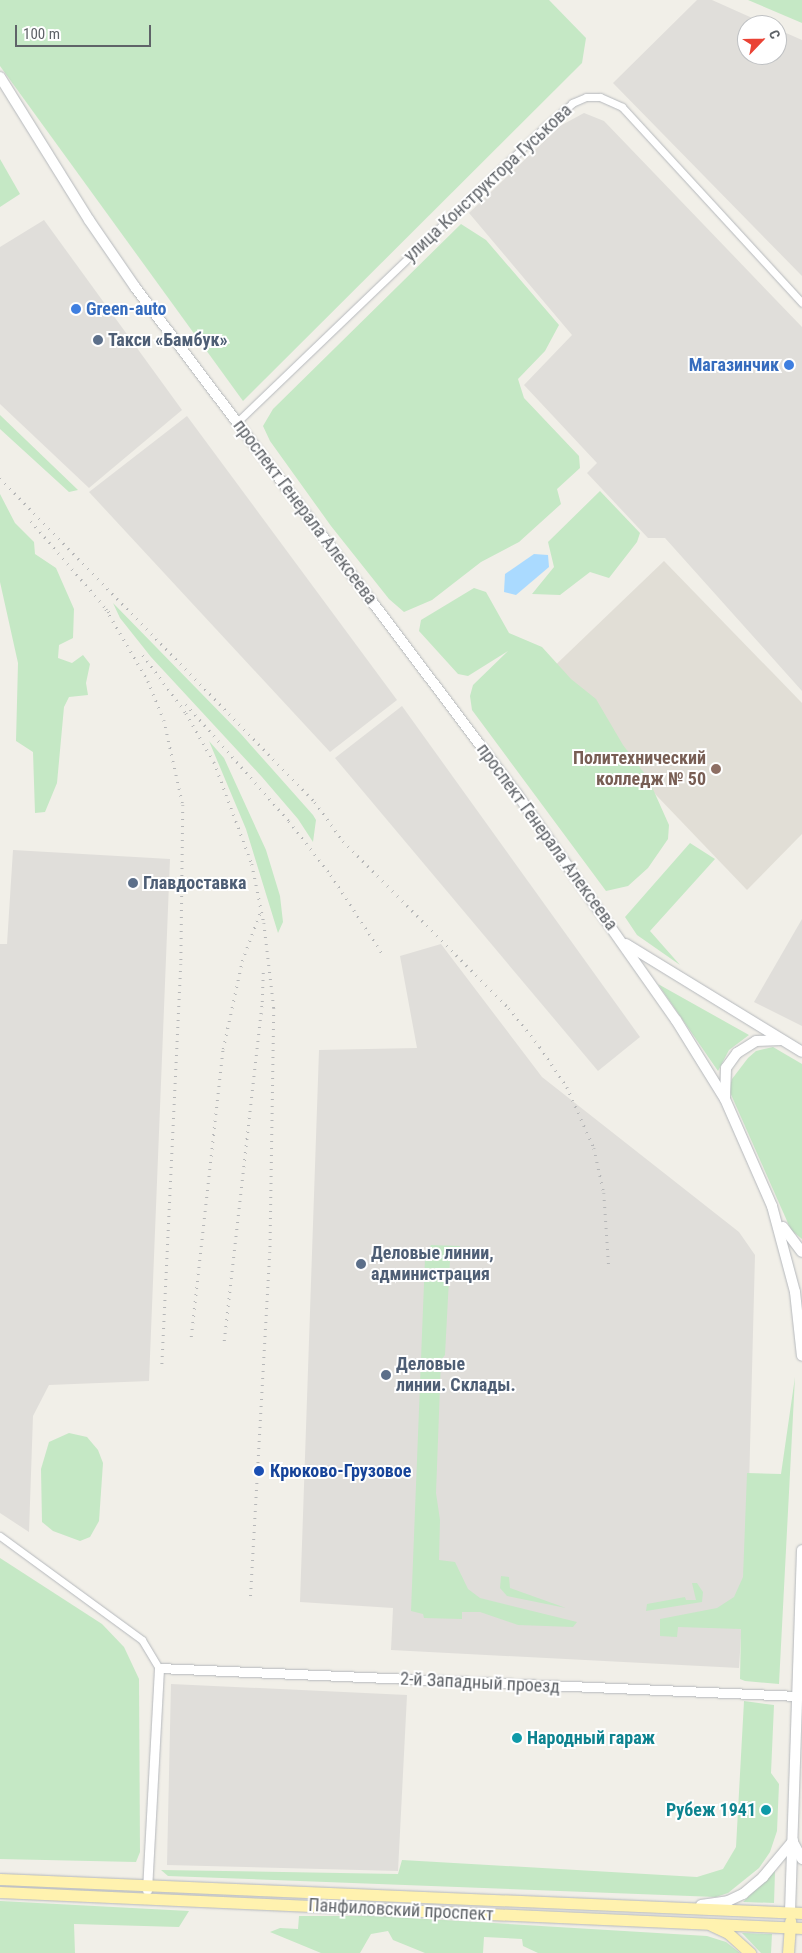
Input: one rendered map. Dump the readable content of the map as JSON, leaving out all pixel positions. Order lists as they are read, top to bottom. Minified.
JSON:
{"streets":{"main road":["проспект Генерала Алексеева","Панфиловский проспект"],"street":["улица Конструктора Гуськова","2-й Западный проезд"]},"crossings":[["улица Конструктора Гуськова","проспект Генерала Алексеева"]],"places":["Green-auto","Такси «Бамбук»","Магазинчик","Политехнический колледж № 50","Главдоставка","Деловые линии, администрация","Деловые линии. Склады.","Крюково-Грузовое","Народный гараж","Рубеж 1941"],"scale_bar":"100 m","north":"top right"}
